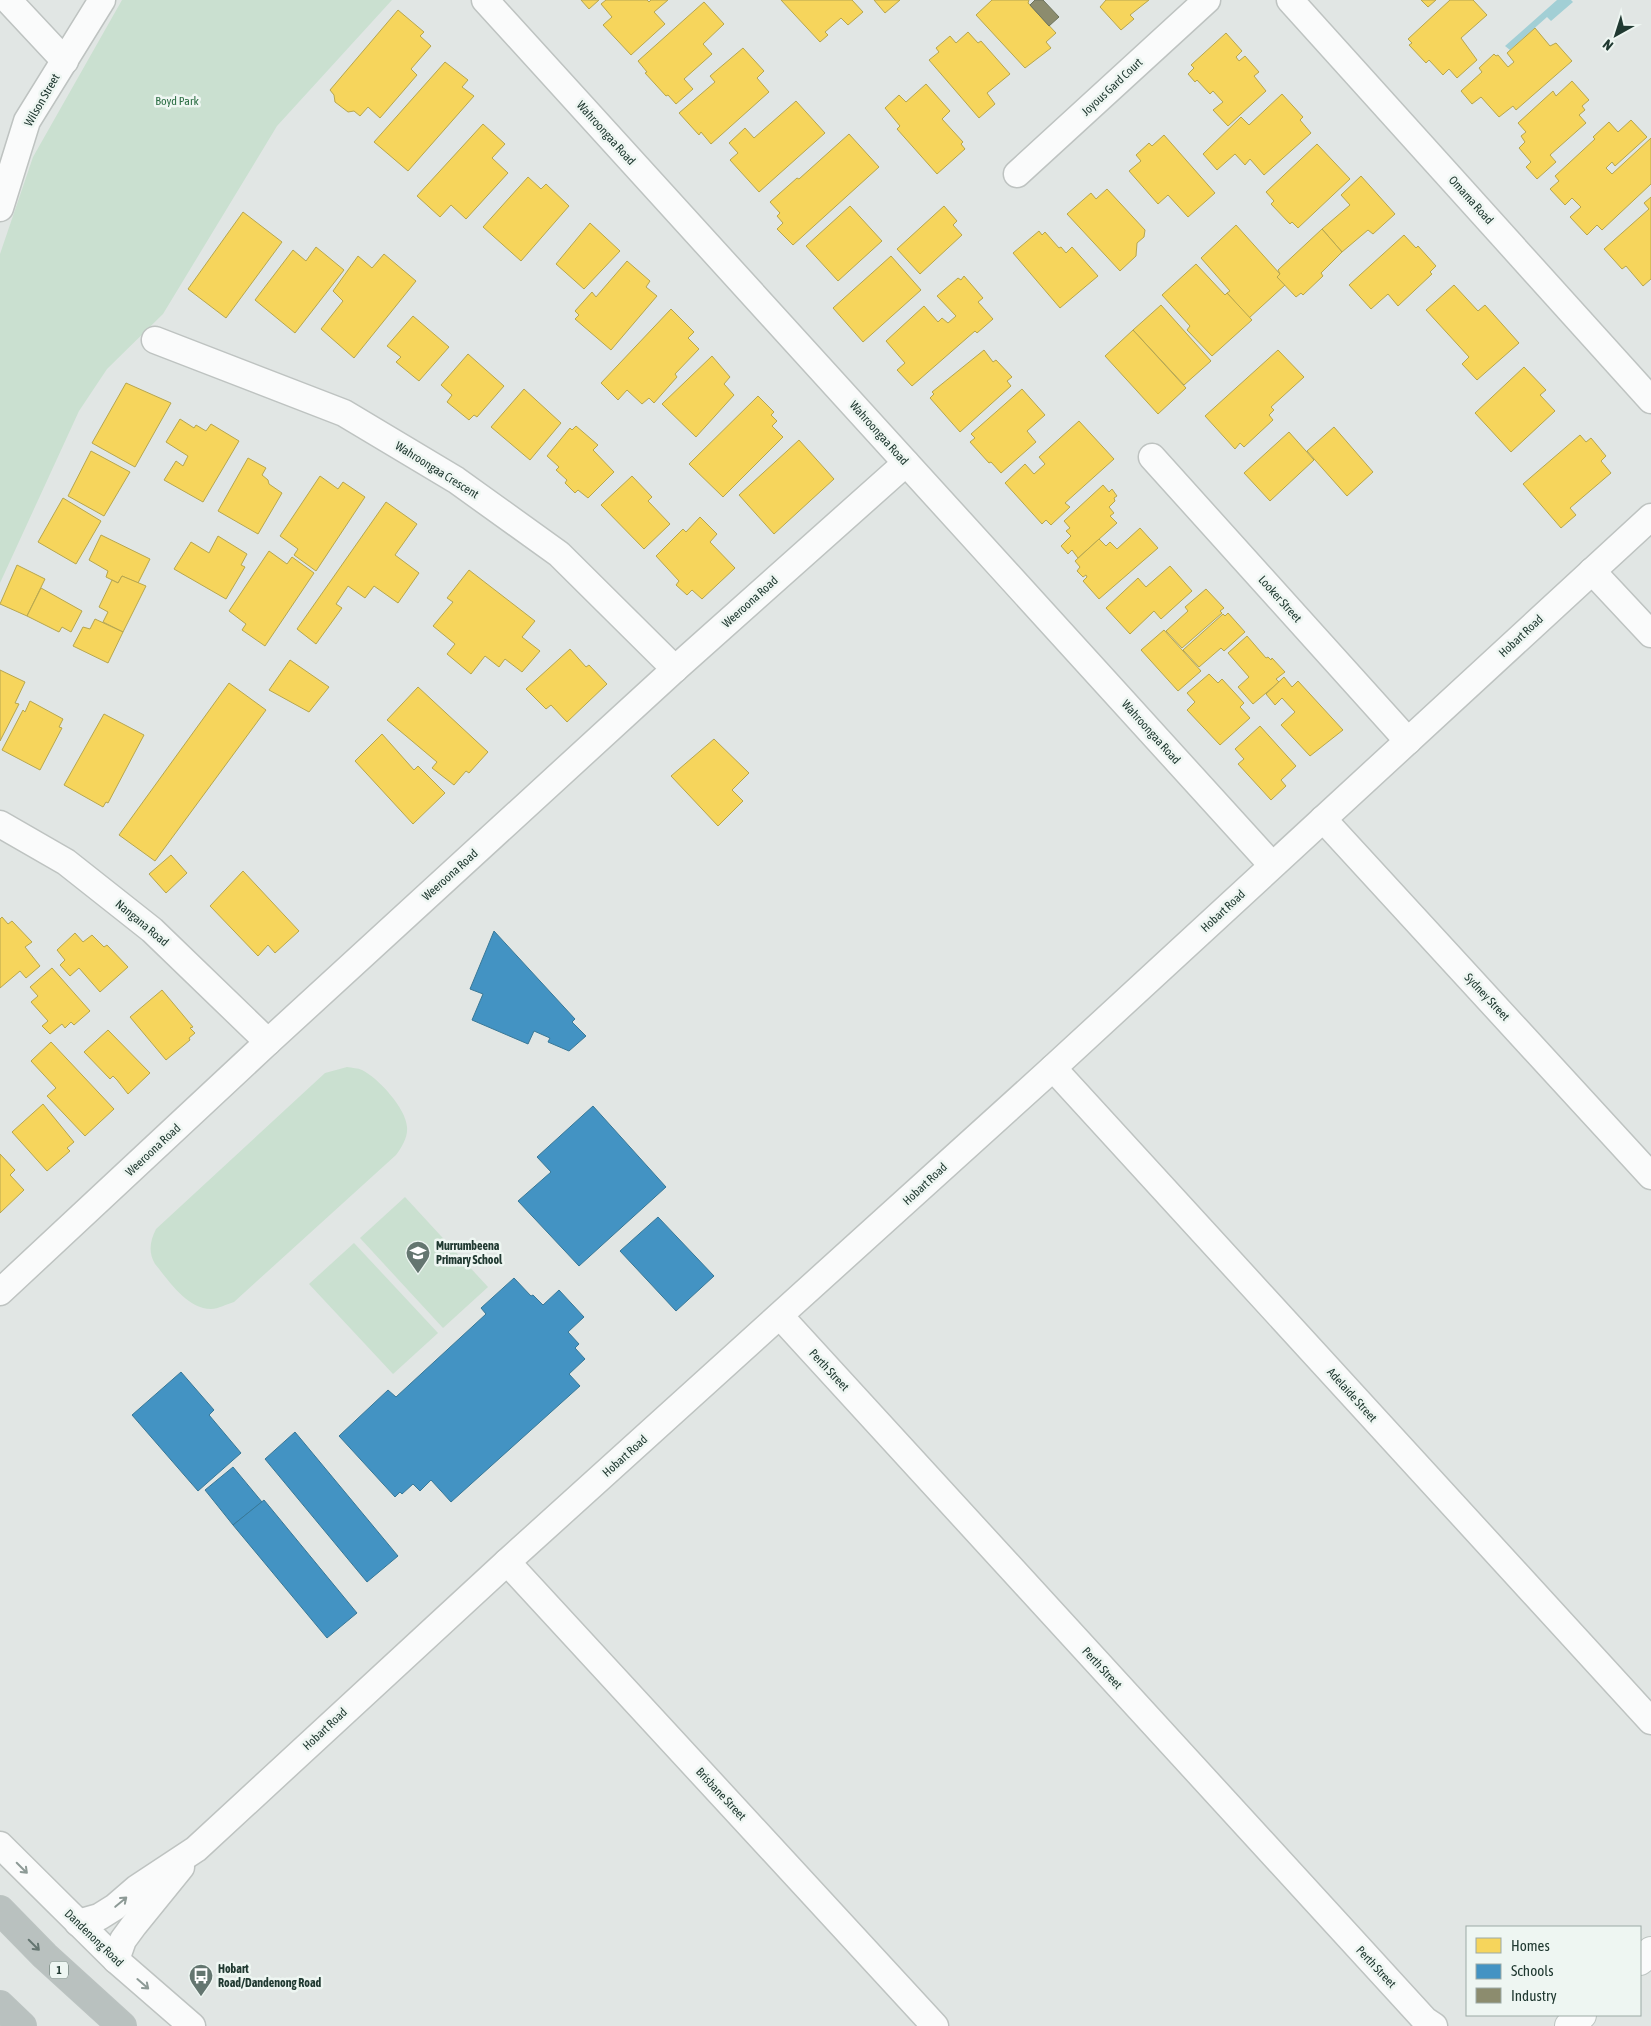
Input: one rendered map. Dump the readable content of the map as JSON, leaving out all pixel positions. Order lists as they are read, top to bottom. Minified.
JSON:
{"streets":{"highway":["1"],"street":["Joyous Gard Court","Wilson Street","Wahroongaa Road","Omama Road","Wahroongaa Crescent","Looker Street","Weeroona Road","Hobart Road","Nangana Road","Sydney Street","Perth Street","Adelaide Street","Brisbane Street","Dandenong Road"]},"crossings":[["Wahroongaa Road","Weeroona Road"],["Wahroongaa Road","Hobart Road"],["Wahroongaa Crescent","Weeroona Road"],["Looker Street","Hobart Road"],["Weeroona Road","Nangana Road"],["Hobart Road","Sydney Street"],["Hobart Road","Perth Street"],["Hobart Road","Adelaide Street"],["Hobart Road","Brisbane Street"],["Hobart Road","Dandenong Road"]],"one_way":["Dandenong Road"],"parks":["Boyd Park"],"places":{"school or university":["Murrumbeena Primary School"],"bus stop":["Hobart Road/Dandenong Road"]},"legend":["Homes","Schools","Industry"],"north":"bottom left"}
